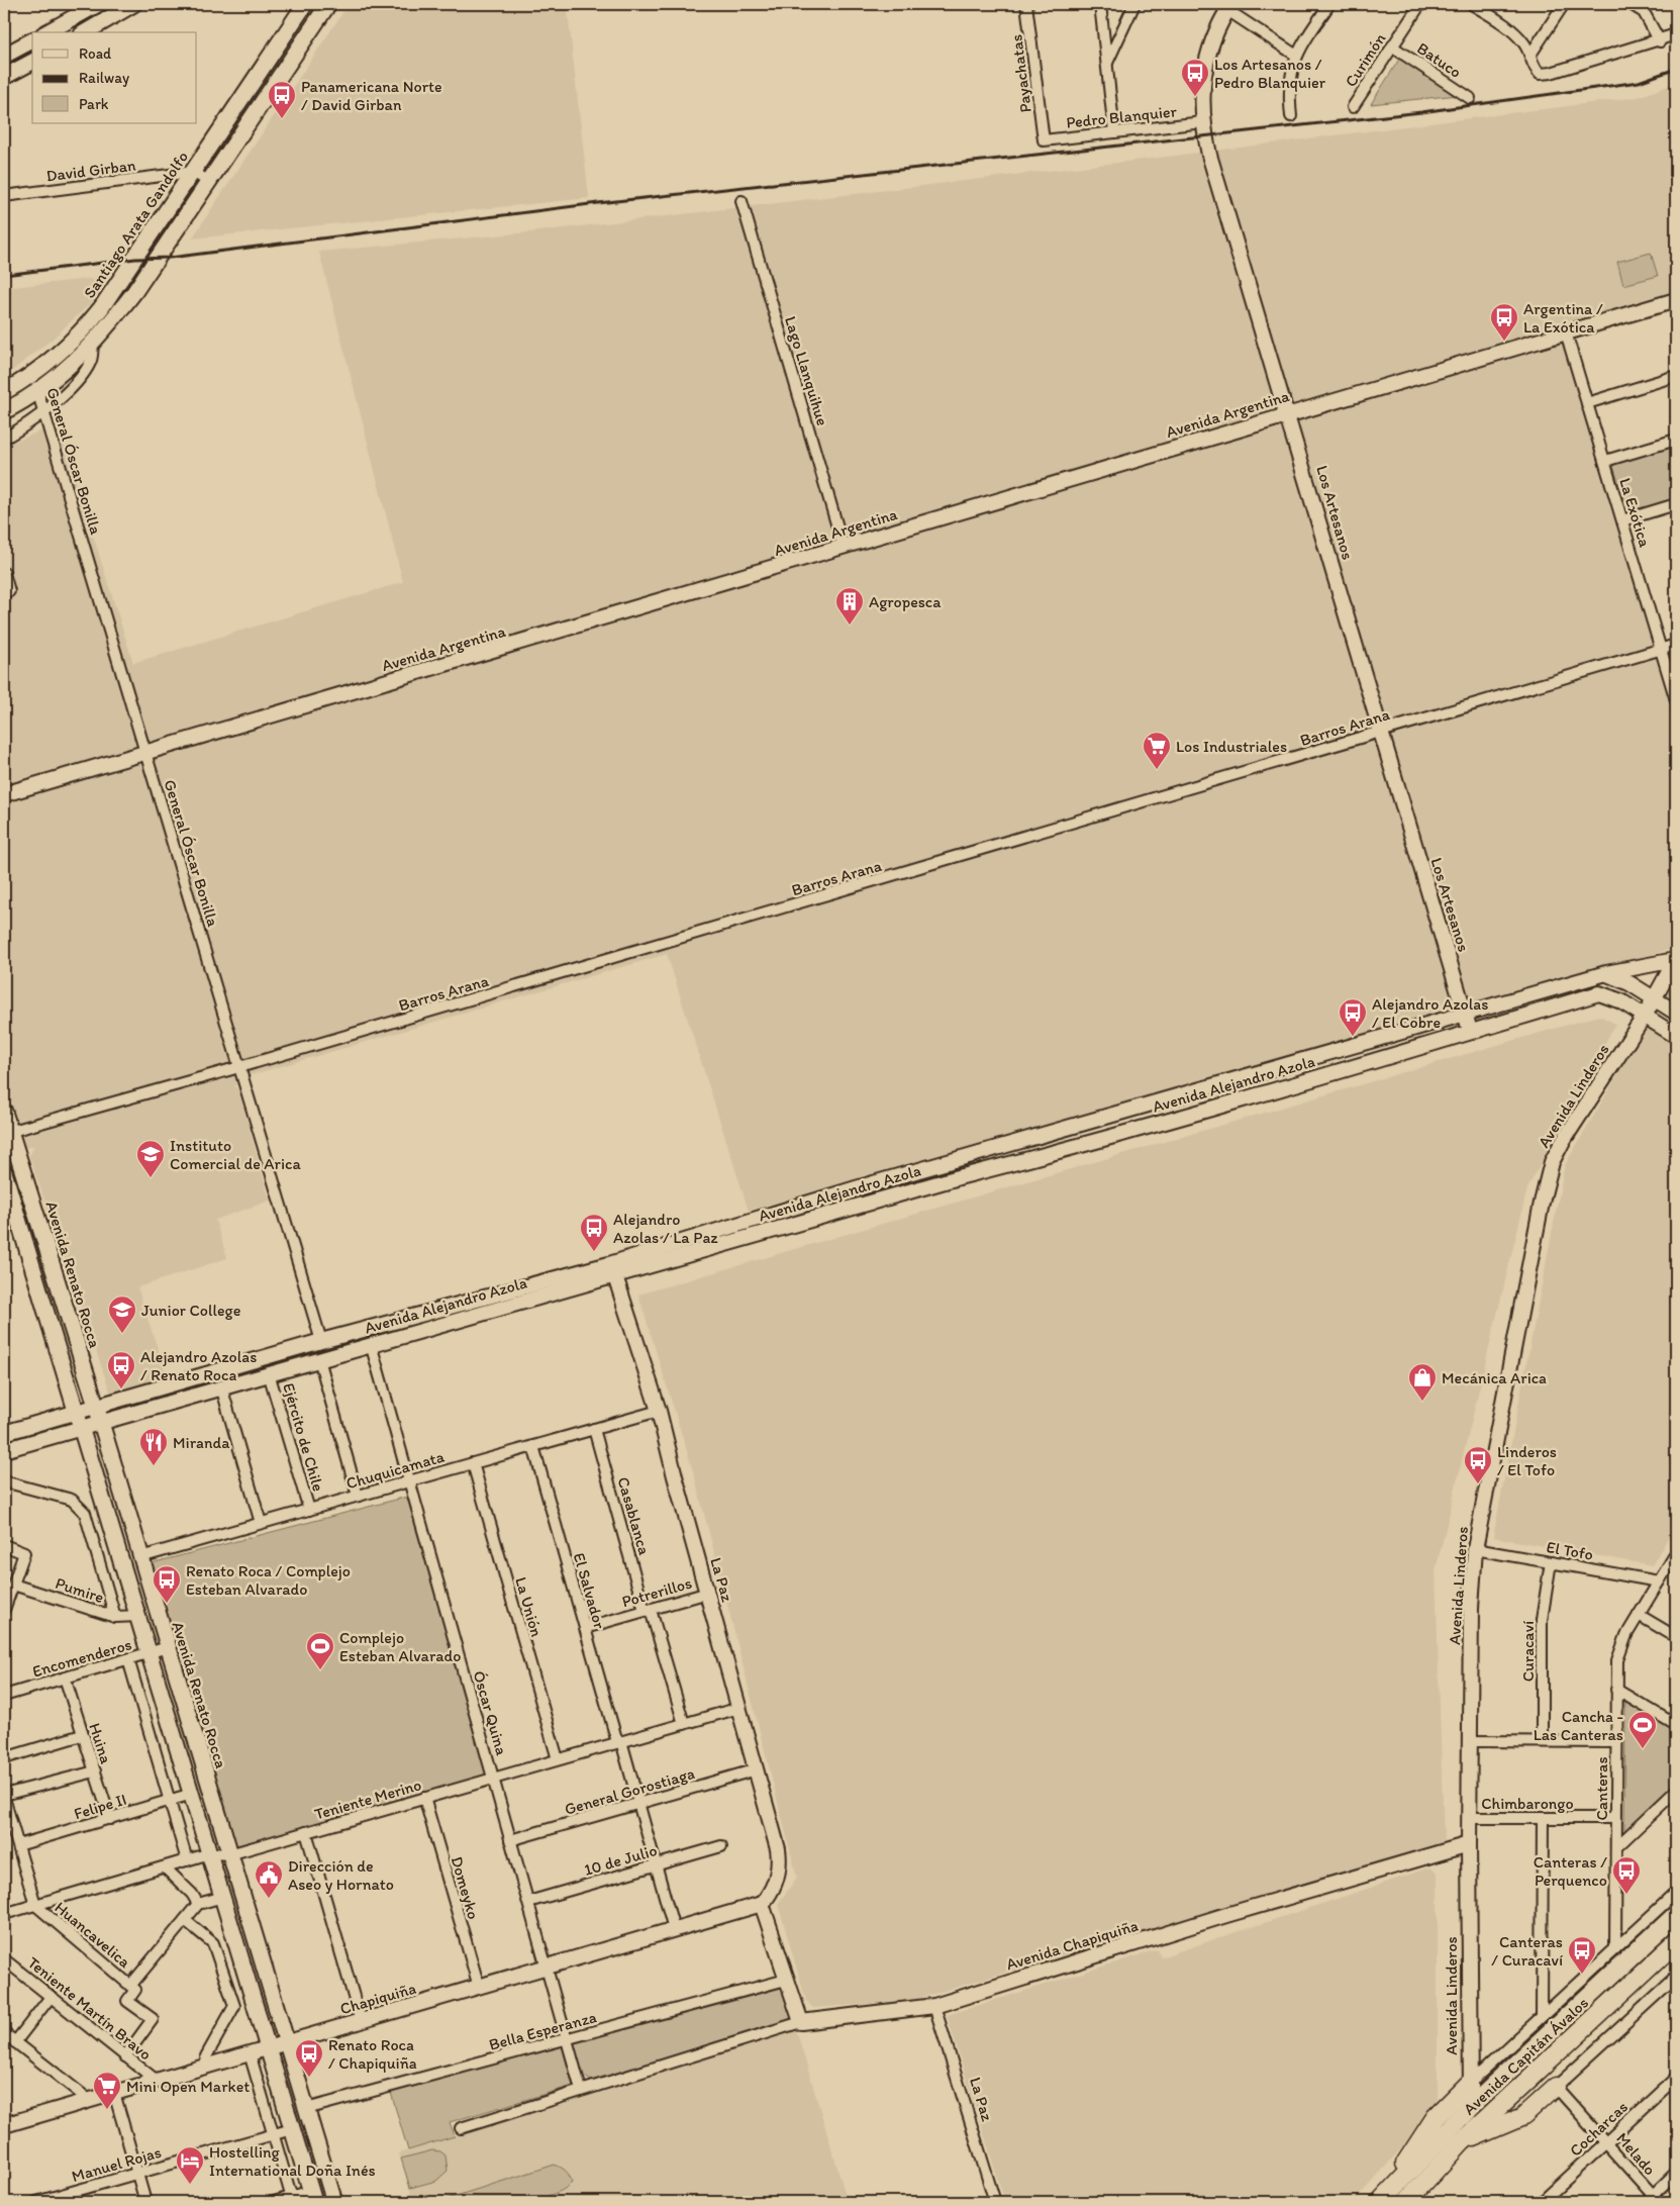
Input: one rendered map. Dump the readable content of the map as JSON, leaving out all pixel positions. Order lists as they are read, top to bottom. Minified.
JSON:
{"streets":{"highway":["Avenida Capitán Ávalos"],"main road":["Santiago Arata Gandolfo","Avenida Renato Rocca"],"street":["Curimón","Batuco","Payachatas","Pedro Blanquier","David Girban","Lago Llanquihue","Avenida Argentina","General Óscar Bonilla","Los Artesanos","La Exótica","Barros Arana","Avenida Alejandro Azola","Avenida Linderos","Ejército de Chile","Chuquicamata","Casablanca","El Tofo","La Paz","Pumire","El Salvador","Potrerillos","La Unión","Curacaví","Encomenderos","Óscar Quina","Huina","Canteras","General Gorostiaga","Teniente Merino","Chimbarongo","Felipe II","10 de Julio","Domeyko","Huancavelica","Avenida Chapiquiña","Chapiquiña","Teniente Martín Bravo","Bella Esperanza","Cocharcas","Melado","Manuel Rojas"]},"crossings":[["Curimón","Batuco"],["Payachatas","Pedro Blanquier"],["Pedro Blanquier","Los Artesanos"],["David Girban","Santiago Arata Gandolfo"],["Santiago Arata Gandolfo","General Óscar Bonilla"],["Lago Llanquihue","Avenida Argentina"],["Avenida Argentina","General Óscar Bonilla"],["Avenida Argentina","Los Artesanos"],["Avenida Argentina","La Exótica"],["General Óscar Bonilla","Barros Arana"],["General Óscar Bonilla","Avenida Alejandro Azola"],["Los Artesanos","Barros Arana"],["Los Artesanos","Avenida Alejandro Azola"],["La Exótica","Barros Arana"],["Barros Arana","Avenida Renato Rocca"],["Avenida Alejandro Azola","Avenida Linderos"],["Avenida Alejandro Azola","Avenida Renato Rocca"],["Avenida Alejandro Azola","Ejército de Chile"],["Avenida Alejandro Azola","La Paz"],["Avenida Alejandro Azola","Óscar Quina"],["Avenida Linderos","El Tofo"],["Avenida Linderos","Chimbarongo"],["Avenida Linderos","Avenida Chapiquiña"],["Avenida Linderos","Avenida Capitán Ávalos"],["Avenida Renato Rocca","Chuquicamata"],["Avenida Renato Rocca","Encomenderos"],["Avenida Renato Rocca","Teniente Merino"],["Avenida Renato Rocca","Chapiquiña"],["Avenida Renato Rocca","Bella Esperanza"],["Ejército de Chile","Chuquicamata"],["Chuquicamata","Casablanca"],["Chuquicamata","La Paz"],["Chuquicamata","El Salvador"],["Chuquicamata","La Unión"],["Chuquicamata","Óscar Quina"],["Casablanca","Potrerillos"],["Casablanca","Teniente Merino"],["El Tofo","Curacaví"],["El Tofo","Canteras"],["La Paz","Potrerillos"],["La Paz","General Gorostiaga"],["La Paz","Teniente Merino"],["La Paz","Avenida Chapiquiña"],["La Paz","Chapiquiña"],["El Salvador","Potrerillos"],["El Salvador","General Gorostiaga"],["El Salvador","Teniente Merino"],["El Salvador","10 de Julio"],["El Salvador","Chapiquiña"],["La Unión","Teniente Merino"],["Encomenderos","Huina"],["Óscar Quina","General Gorostiaga"],["Óscar Quina","Teniente Merino"],["Óscar Quina","10 de Julio"],["Óscar Quina","Chapiquiña"],["Óscar Quina","Bella Esperanza"],["Huina","Felipe II"],["Canteras","Chimbarongo"],["Canteras","Avenida Capitán Ávalos"],["Teniente Merino","Domeyko"],["Teniente Merino","Huancavelica"],["Felipe II","Huancavelica"],["Domeyko","Chapiquiña"],["Huancavelica","Teniente Martín Bravo"],["Chapiquiña","Teniente Martín Bravo"],["Cocharcas","Melado"]],"places":{"bus stop":["Los Artesanos / Pedro Blanquier","Panamericana Norte / David Girban","Argentina / La Exótica","Alejandro Azolas / El Cobre","Alejandro Azolas / La Paz","Alejandro Azolas / Renato Roca","Linderos / El Tofo","Renato Roca / Complejo Esteban Alvarado","Canteras / Perquenco","Canteras / Curacaví","Renato Roca / Chapiquiña"],"building":["Agropesca"],"supermarket":["Los Industriales","Mini Open Market"],"school or university":["Instituto Comercial de Arica","Junior College"],"shop":["Mecánica Arica"],"restaurant":["Miranda"],"sports":["Complejo Esteban Alvarado","Cancha - Las Canteras"],"public building":["Dirección de Aseo y Hornato"],"hotel":["Hostelling International Doña Inés"]},"legend":["Road","Railway","Park"]}
